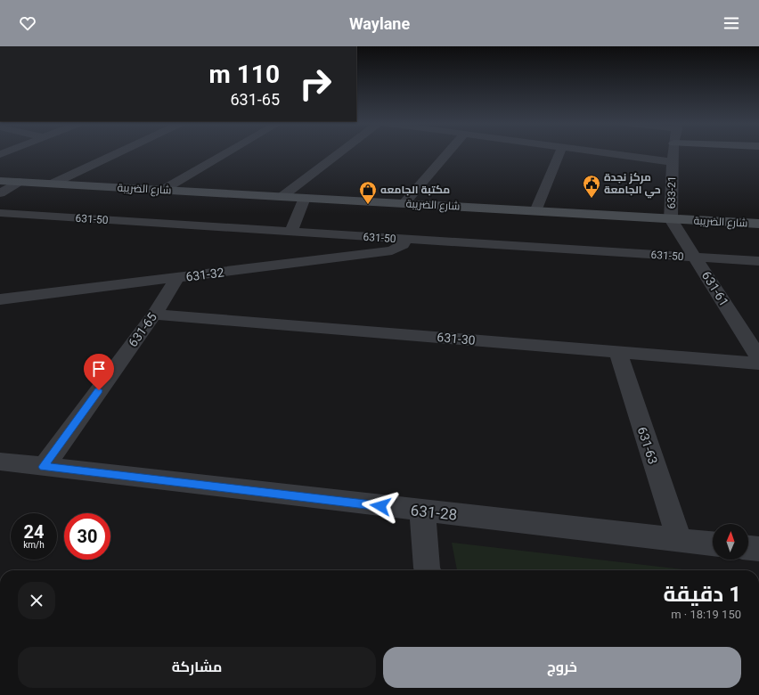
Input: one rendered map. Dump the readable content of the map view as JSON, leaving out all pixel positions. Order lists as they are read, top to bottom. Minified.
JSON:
{"streets":{"street":["شارع الضريبة","633-21","631-50","631-32","631-61","631-65","631-30","631-63","631-28"]},"crossings":[["شارع الضريبة","633-21"],["شارع الضريبة","631-61"],["633-21","631-61"],["631-50","631-32"],["631-50","631-61"],["631-32","631-65"],["631-65","631-30"],["631-65","631-28"],["631-30","631-63"],["631-63","631-28"]],"places":{"public building":["مركز نجدة حي الجامعة"],"shop":["مكتبة الجامعه"]},"north":"top","page":{"header":"Waylane","turn":["110 m","631-65"],"speed":"24 km/h","limit":"30","heading":["1 دقيقة","150 m · 18:19"],"buttons":["خروج","مشاركة"]}}
